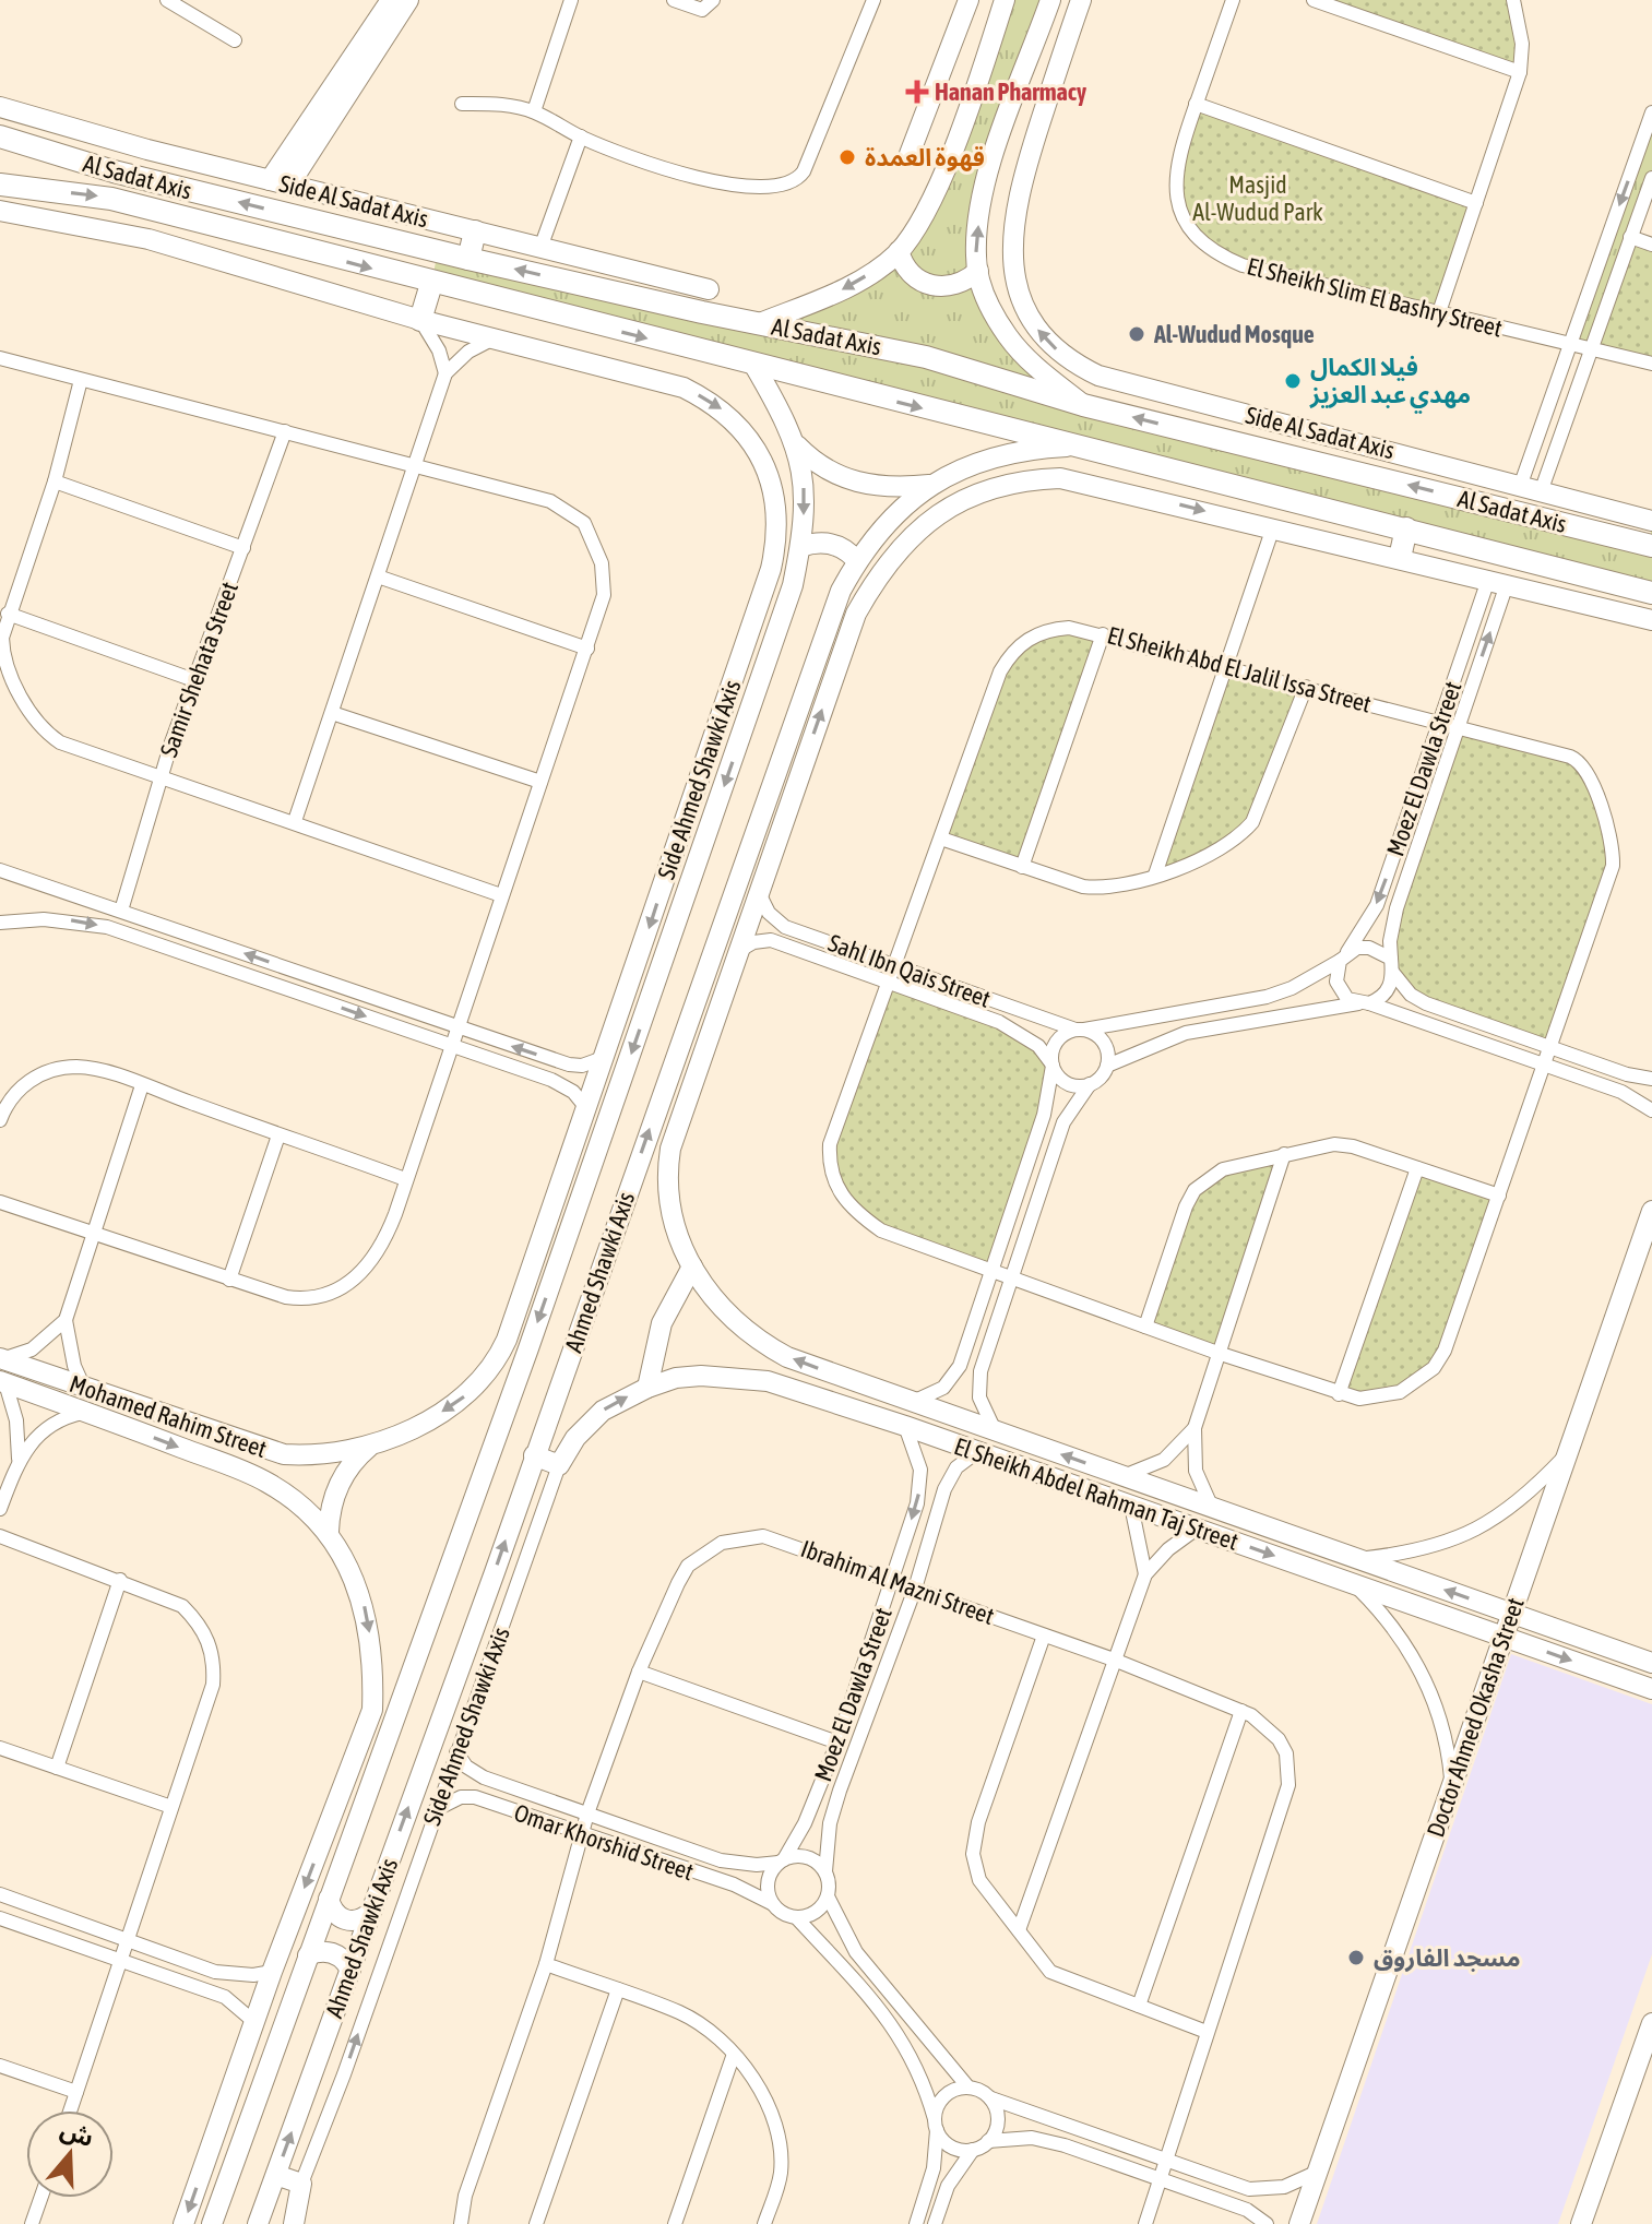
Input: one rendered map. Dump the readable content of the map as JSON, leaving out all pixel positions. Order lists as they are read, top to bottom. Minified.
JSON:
{"streets":{"main road":["Al Sadat Axis"],"street":["Side Al Sadat Axis","El Sheikh Slim El Bashry Street","Samir Shehata Street","El Sheikh Abd El Jalil Issa Street","Moez El Dawla Street","Side Ahmed Shawki Axis","Sahl Ibn Qais Street","Ahmed Shawki Axis","Mohamed Rahim Street","El Sheikh Abdel Rahman Taj Street","Ibrahim Al Mazni Street","Doctor Ahmed Okasha Street","Omar Khorshid Street"]},"crossings":[["Al Sadat Axis","Ahmed Shawki Axis"],["El Sheikh Abd El Jalil Issa Street","Moez El Dawla Street"],["El Sheikh Abd El Jalil Issa Street","Sahl Ibn Qais Street"],["Moez El Dawla Street","Sahl Ibn Qais Street"],["Moez El Dawla Street","El Sheikh Abdel Rahman Taj Street"],["Moez El Dawla Street","Ibrahim Al Mazni Street"],["Moez El Dawla Street","Omar Khorshid Street"],["Side Ahmed Shawki Axis","Mohamed Rahim Street"],["Side Ahmed Shawki Axis","El Sheikh Abdel Rahman Taj Street"],["Side Ahmed Shawki Axis","Omar Khorshid Street"],["El Sheikh Abdel Rahman Taj Street","Doctor Ahmed Okasha Street"],["Ibrahim Al Mazni Street","Omar Khorshid Street"]],"parks":["Masjid Al-Wudud Park"],"places":{"health":["Hanan Pharmacy"],"other":["قهوة العمدة","Al-Wudud Mosque","فيلا الكمال مهدي عبد العزيز","مسجد الفاروق"]},"north":"top"}
